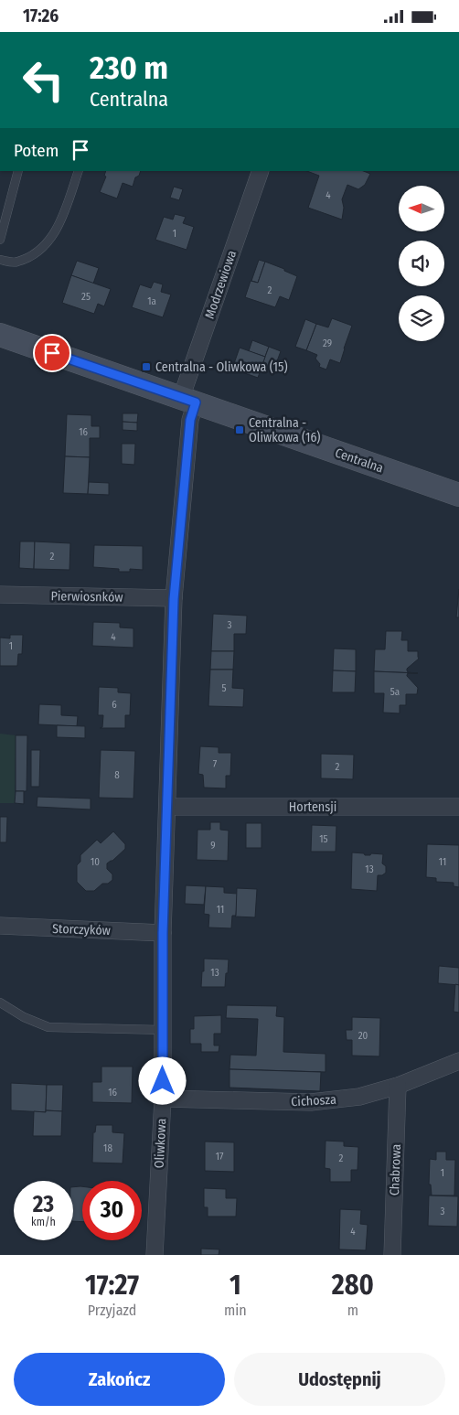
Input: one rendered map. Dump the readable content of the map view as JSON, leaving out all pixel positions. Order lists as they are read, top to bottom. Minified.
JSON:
{"streets":{"street":["Modrzewiowa","Centralna","Pierwiosnków","Hortensji","Storczyków","Cichosza","Oliwkowa","Chabrowa"]},"crossings":[["Modrzewiowa","Centralna"],["Modrzewiowa","Oliwkowa"],["Centralna","Oliwkowa"],["Pierwiosnków","Oliwkowa"],["Hortensji","Oliwkowa"],["Storczyków","Oliwkowa"],["Cichosza","Oliwkowa"],["Cichosza","Chabrowa"]],"places":{"transit":["Centralna - Oliwkowa (15)","Centralna - Oliwkowa (16)"]},"house_numbers":["4","1","2","25","1a","29","16","2","3","4","1","5","5a","6","7","2","8","15","9","10","11","13","11","13","20","16","18","17","2","1","3","4"],"north":"left","page":{"status":"17:26","turn":["230 m","Centralna"],"then":"Potem","speed":"23 km/h","limit":"30","eta":["17:27","Przyjazd","1","min","280","m"],"buttons":["Zakończ","Udostępnij"]}}
